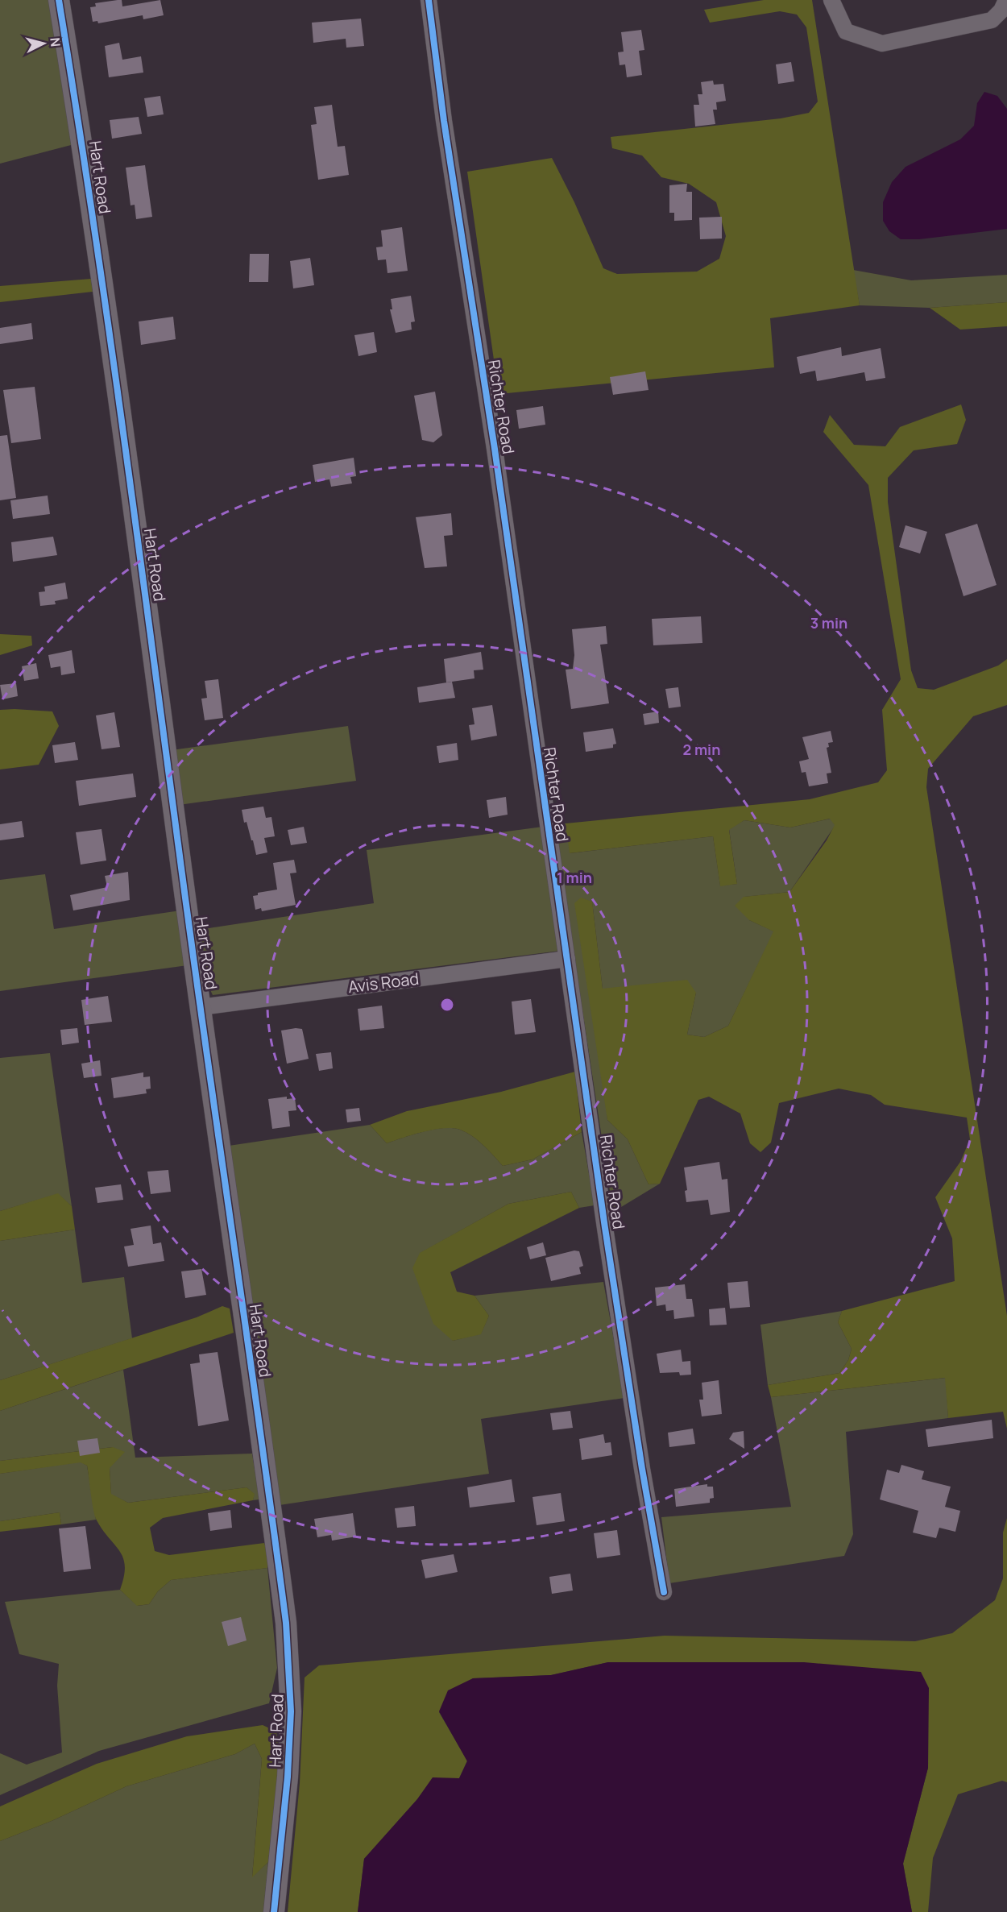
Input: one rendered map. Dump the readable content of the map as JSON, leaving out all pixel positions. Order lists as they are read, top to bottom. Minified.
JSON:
{"streets":{"street":["Hart Road","Richter Road","Avis Road"]},"crossings":[["Hart Road","Avis Road"],["Richter Road","Avis Road"]],"north":"right","rings":["3 min","2 min","1 min"]}
